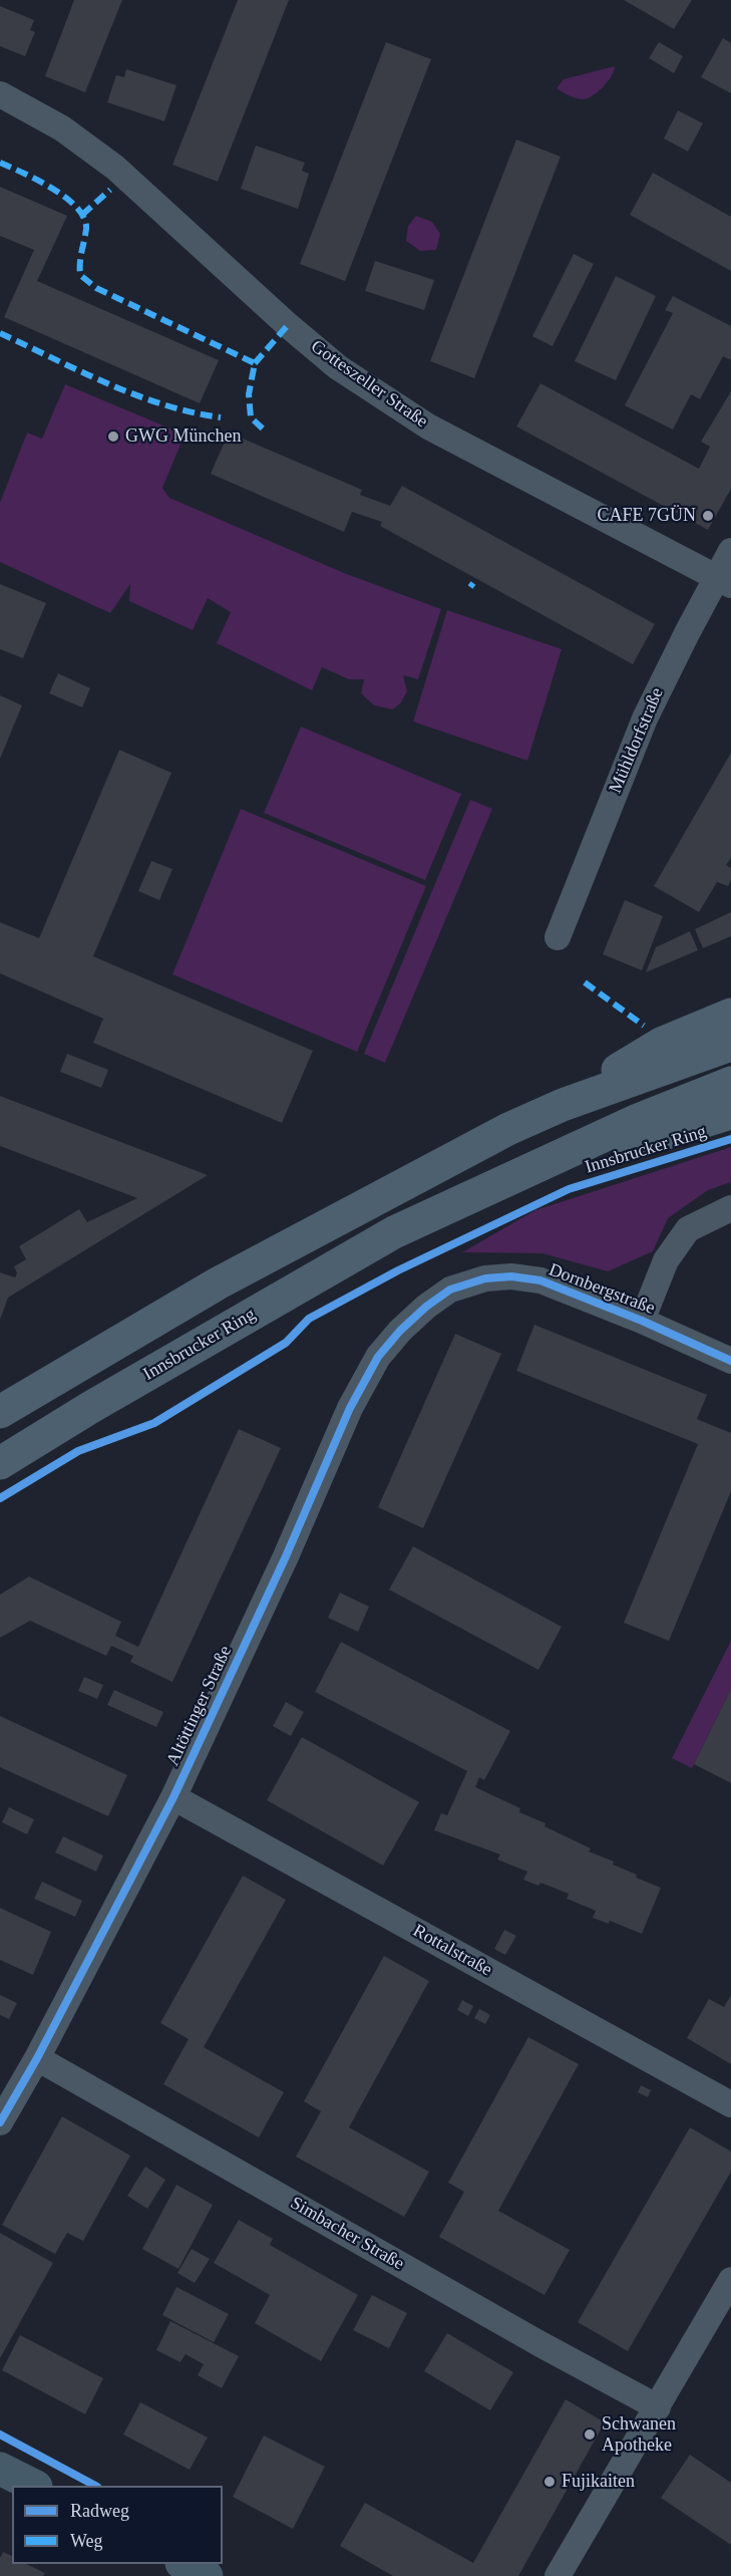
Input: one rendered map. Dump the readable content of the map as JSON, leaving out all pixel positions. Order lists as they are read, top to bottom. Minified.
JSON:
{"streets":{"highway":["Innsbrucker Ring"],"street":["Gotteszeller Straße","Mühldorfstraße","Dornbergstraße","Altöttinger Straße","Rottalstraße","Simbacher Straße"]},"crossings":[["Gotteszeller Straße","Mühldorfstraße"],["Dornbergstraße","Altöttinger Straße"],["Altöttinger Straße","Rottalstraße"],["Altöttinger Straße","Simbacher Straße"]],"places":["GWG München","CAFE 7GÜN","Schwanen Apotheke","Fujikaiten"],"legend":["Radweg","Weg"]}
